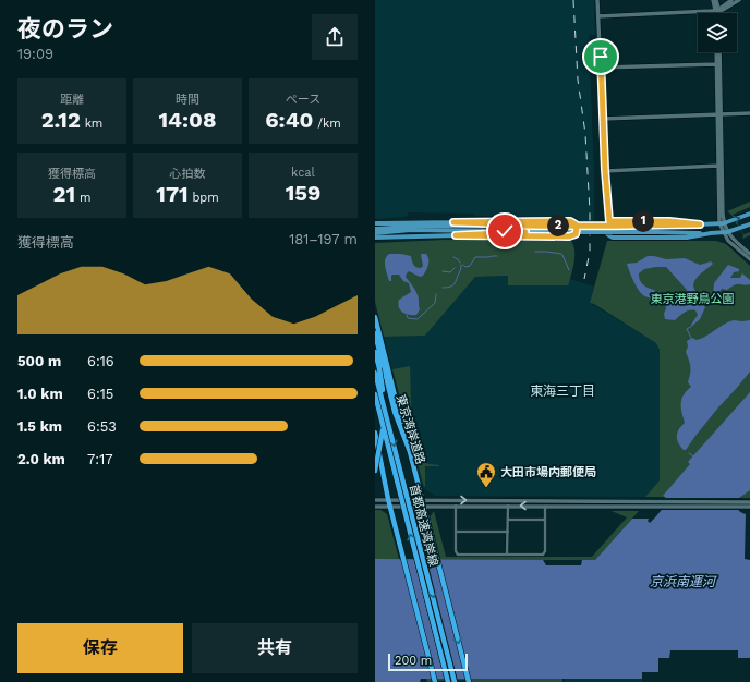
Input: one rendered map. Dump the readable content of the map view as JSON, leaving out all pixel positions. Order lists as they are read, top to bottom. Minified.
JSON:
{"streets":{"highway":["東京湾岸道路","首都高速湾岸線"]},"districts":["東海三丁目"],"water":["京浜南運河"],"parks":["東京港野鳥公園"],"places":{"public building":["大田市場内郵便局"]},"scale_bar":"200 m","page":{"heading":["夜のラン","19:09"],"stats":[["距離","2.12 km"],["時間","14:08"],["ペース","6:40 /km"],["獲得標高","21 m"],["心拍数","171 bpm"],["kcal","159"]],"pins":["1","2"],"chart":["獲得標高","181–197 m"],"list":[{"name":"500 m","note":"6:16"},{"name":"1.0 km","note":"6:15"},{"name":"1.5 km","note":"6:53"},{"name":"2.0 km","note":"7:17"}],"buttons":["保存","共有"],"scale":"200 m"}}
